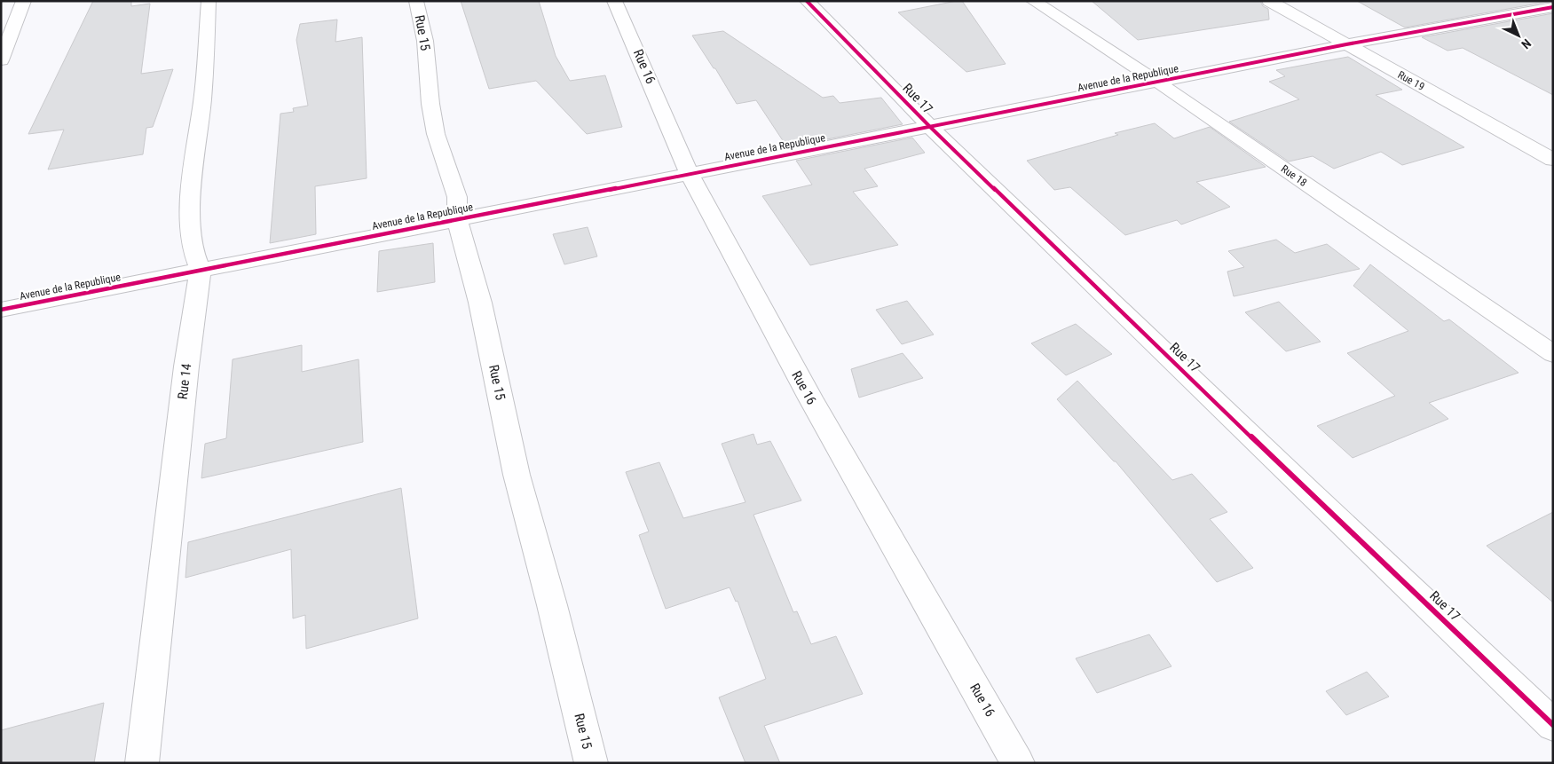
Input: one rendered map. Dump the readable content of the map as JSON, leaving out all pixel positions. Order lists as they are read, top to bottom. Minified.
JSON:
{"streets":{"street":["Rue 15","Rue 16","Avenue de la Republique","Rue 19","Rue 17","Rue 18","Rue 14"]},"crossings":[["Rue 15","Avenue de la Republique"],["Rue 16","Avenue de la Republique"],["Avenue de la Republique","Rue 19"],["Avenue de la Republique","Rue 17"],["Avenue de la Republique","Rue 18"],["Avenue de la Republique","Rue 14"]],"north":"bottom right"}
